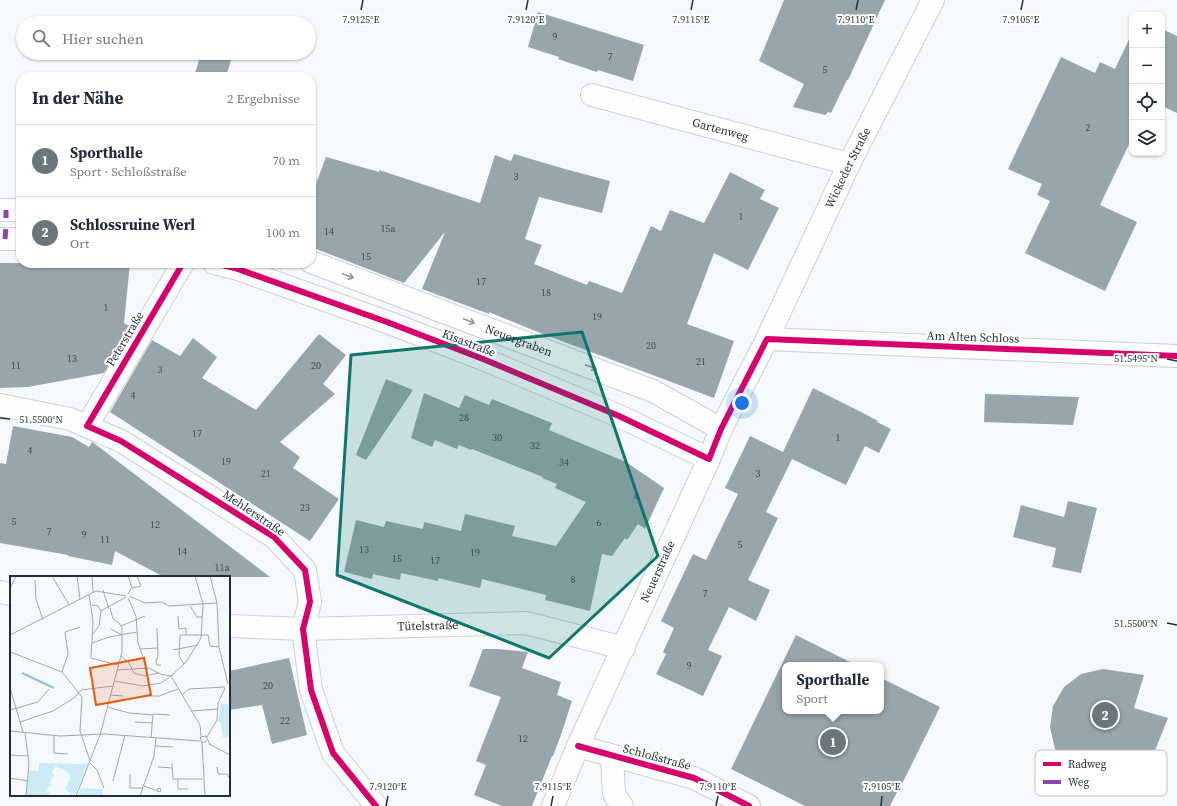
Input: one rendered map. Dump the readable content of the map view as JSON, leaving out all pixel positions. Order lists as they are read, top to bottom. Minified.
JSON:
{"streets":{"street":["Gartenweg","Wickeder Straße","Am Alten Schloss","Peterstraße","Neuergraben","Kisastraße","Mehlerstraße","Neuerstraße","Tütelstraße","Schloßstraße"]},"crossings":[["Gartenweg","Wickeder Straße"],["Wickeder Straße","Am Alten Schloss"],["Wickeder Straße","Neuerstraße"],["Am Alten Schloss","Neuerstraße"],["Peterstraße","Mehlerstraße"],["Neuergraben","Neuerstraße"],["Kisastraße","Neuerstraße"],["Mehlerstraße","Tütelstraße"],["Neuerstraße","Tütelstraße"],["Neuerstraße","Schloßstraße"]],"one_way":["Neuergraben"],"house_numbers":["9","7","5","2","3","1","15a","14","15","17","18","1","19","20","13","21","11","20","3","4","28","17","30","1","32","4","19","34","21","3","4","23","5","6","12","7","9","11","5","13","14","19","15","17","11a","8","7","9","20","22","12"],"legend":["Radweg","Weg"],"page":{"map_buttons":["+","−"],"search":"Hier suchen","heading":["In der Nähe","2 Ergebnisse"],"list":[{"mark":"1","name":"Sporthalle","note":"Sport · Schloßstraße","value":"70 m"},{"mark":"2","name":"Schlossruine Werl","note":"Ort","value":"100 m"}],"popup":["Sporthalle","Sport"],"pins":["2","1"]},"coordinates":["7.9125°E","7.9120°E","7.9115°E","7.9110°E","7.9105°E","51.5495°N","51.5500°N"]}
